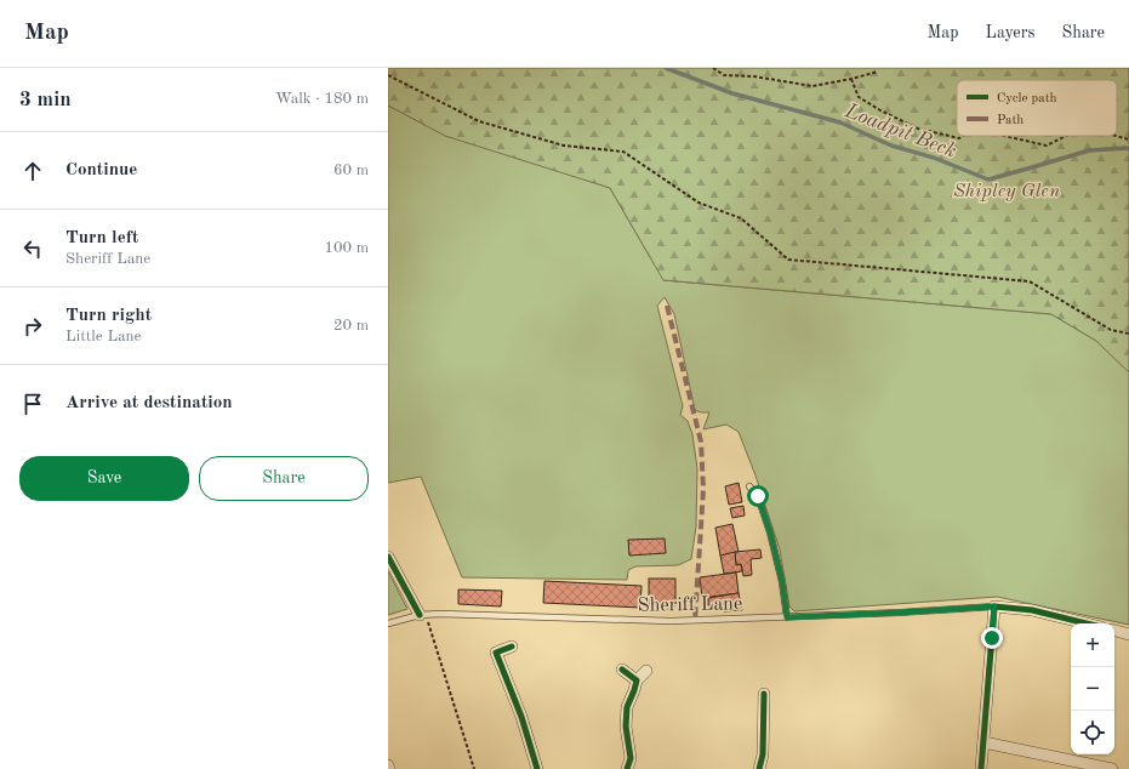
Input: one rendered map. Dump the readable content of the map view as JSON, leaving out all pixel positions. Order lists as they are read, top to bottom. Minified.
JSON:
{"streets":{"lane":["Sheriff Lane"]},"water":["Loadpit Beck"],"parks":["Shipley Glen"],"legend":["Cycle path","Path"],"page":{"header":"Map","nav":["Map","Layers","Share"],"heading":["3 min","Walk · 180 m"],"list":[["Continue","60 m"],["Turn left","Sheriff Lane","100 m"],["Turn right","Little Lane","20 m"],"Arrive at destination"],"buttons":["Save","Share"],"map_buttons":["+","−"]}}
